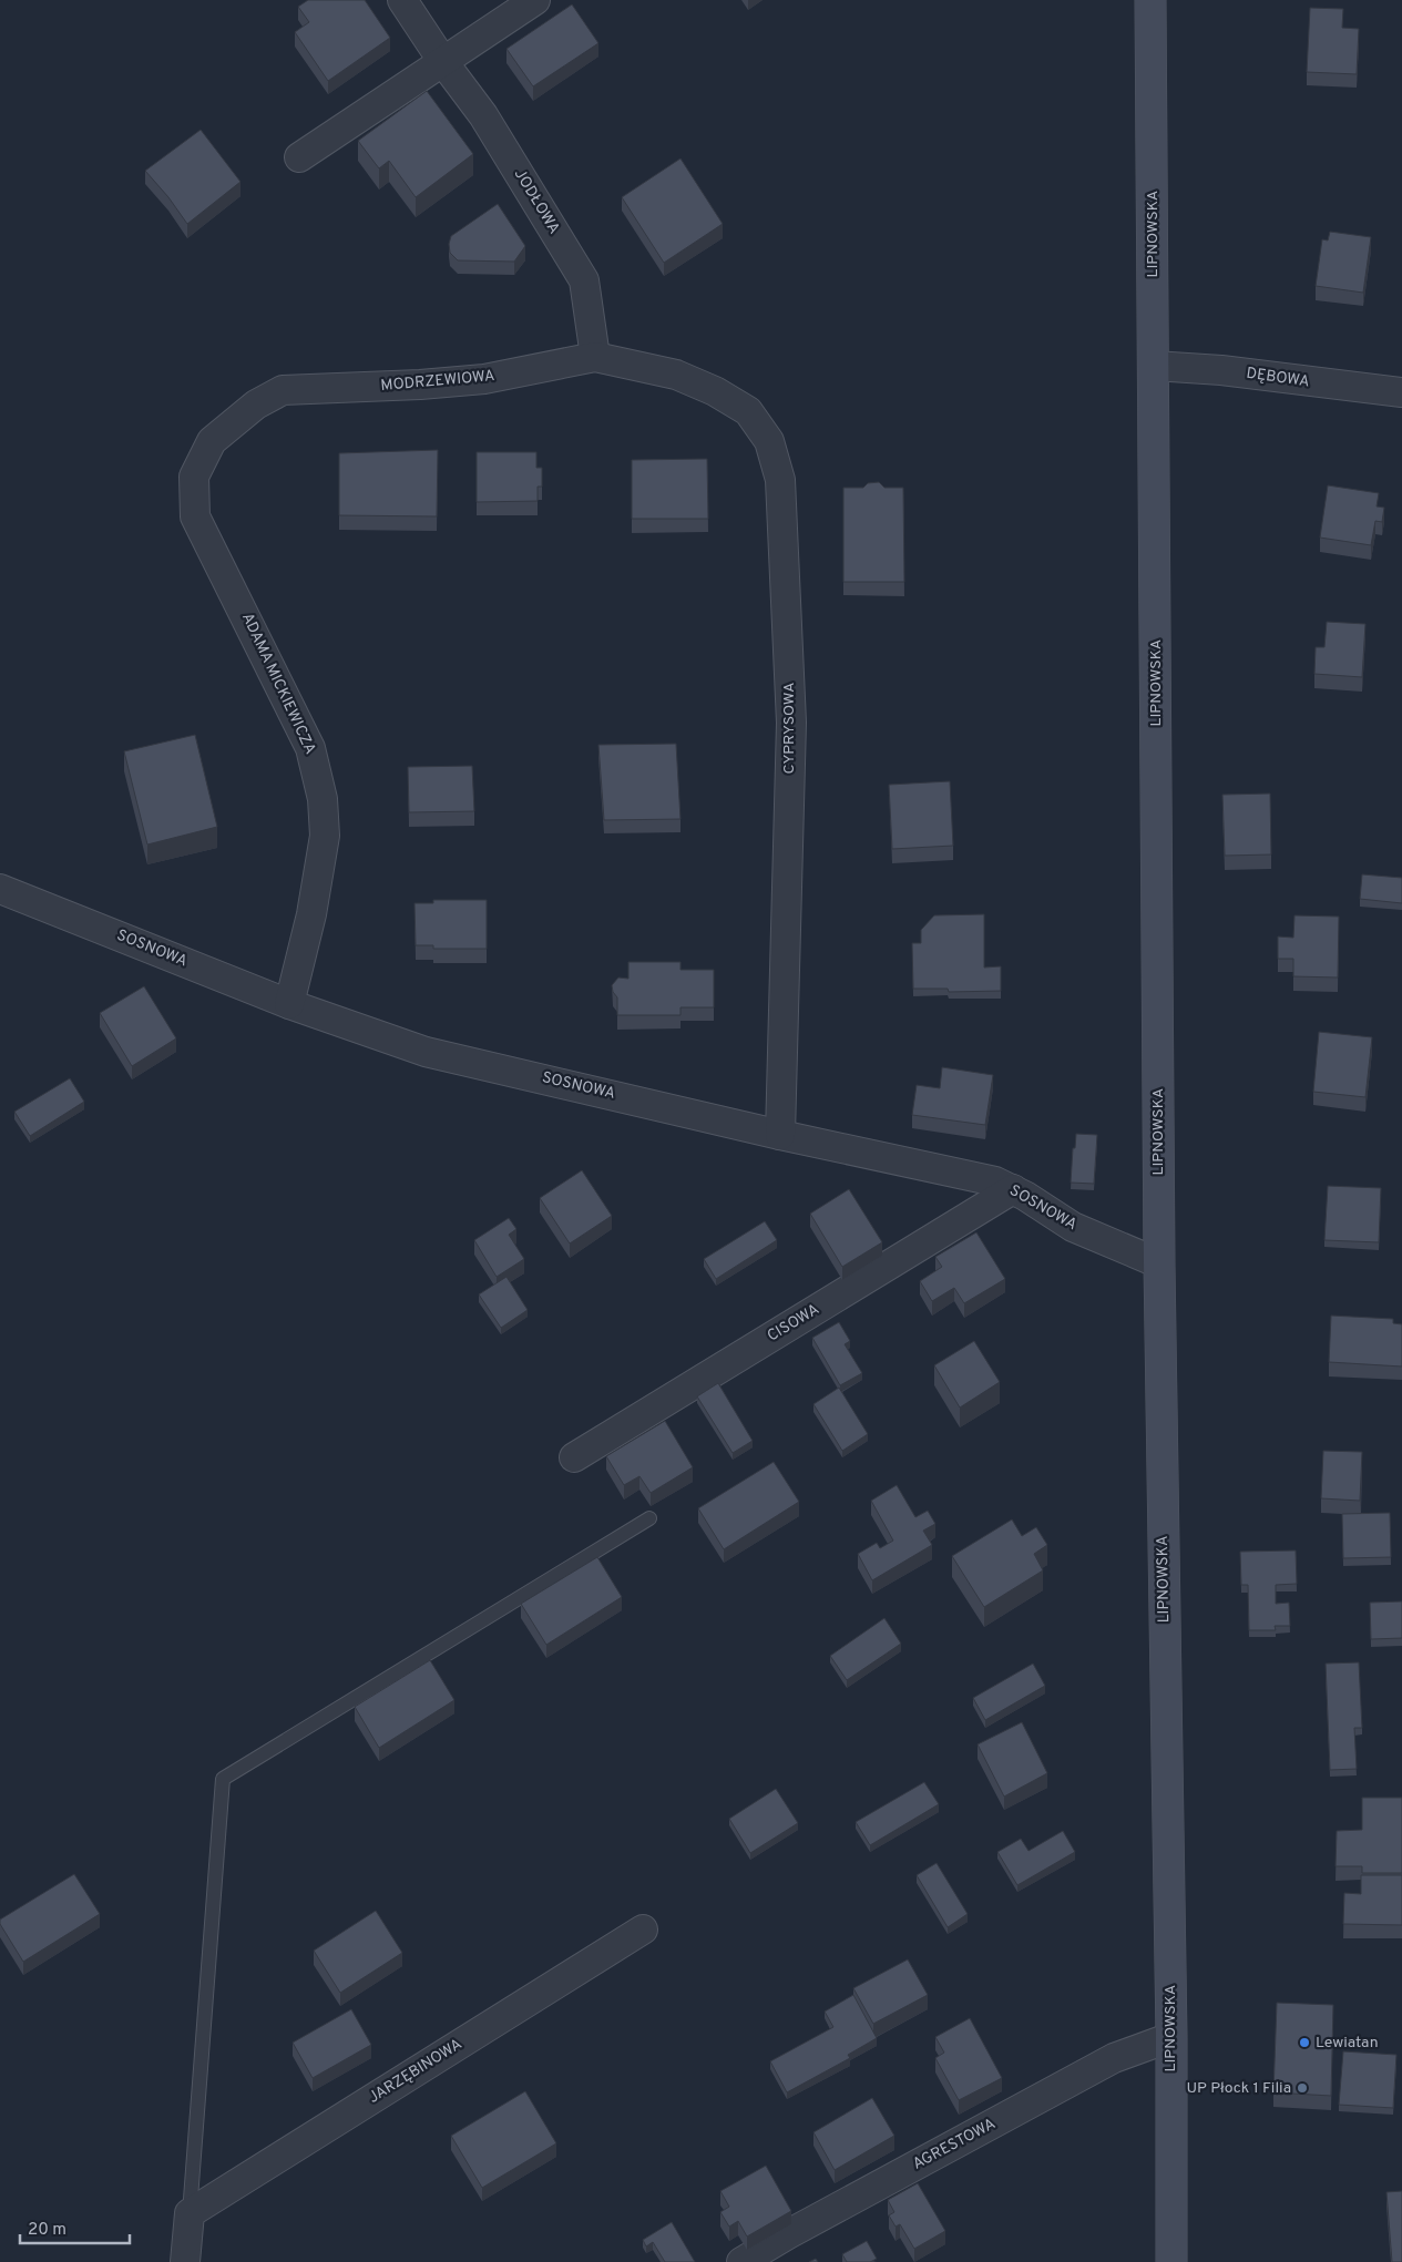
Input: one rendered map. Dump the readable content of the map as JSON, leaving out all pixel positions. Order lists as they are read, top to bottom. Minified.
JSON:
{"streets":{"main road":["LIPNOWSKA"],"street":["JODŁOWA","DĘBOWA","MODRZEWIOWA","ADAMA MICKIEWICZA","CYPRYSOWA","SOSNOWA","CISOWA","JARZĘBINOWA","AGRESTOWA"]},"crossings":[["JODŁOWA","MODRZEWIOWA"],["LIPNOWSKA","DĘBOWA"],["LIPNOWSKA","SOSNOWA"],["LIPNOWSKA","AGRESTOWA"],["MODRZEWIOWA","ADAMA MICKIEWICZA"],["MODRZEWIOWA","CYPRYSOWA"],["ADAMA MICKIEWICZA","SOSNOWA"],["CYPRYSOWA","SOSNOWA"],["SOSNOWA","CISOWA"]],"places":["Lewiatan","UP Płock 1 Filia"],"scale_bar":"20 m"}
